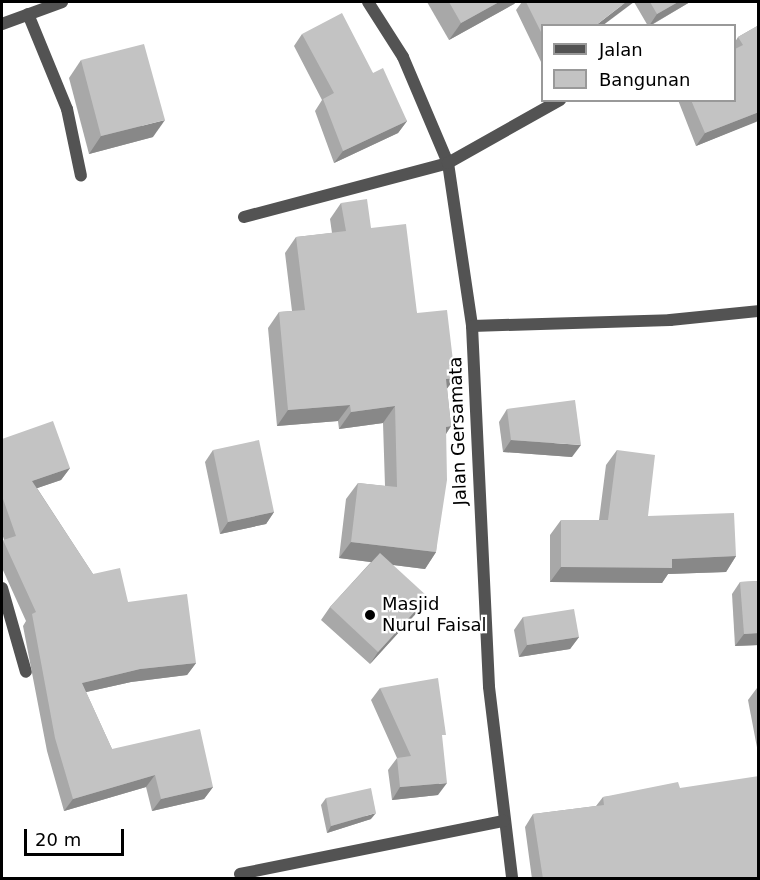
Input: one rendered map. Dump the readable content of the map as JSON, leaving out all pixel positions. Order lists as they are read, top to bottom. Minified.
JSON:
{"streets":{"street":["Jalan Gersamata"]},"places":["Masjid Nurul Faisal"],"legend":["Jalan","Bangunan"],"scale_bar":"20 m"}
